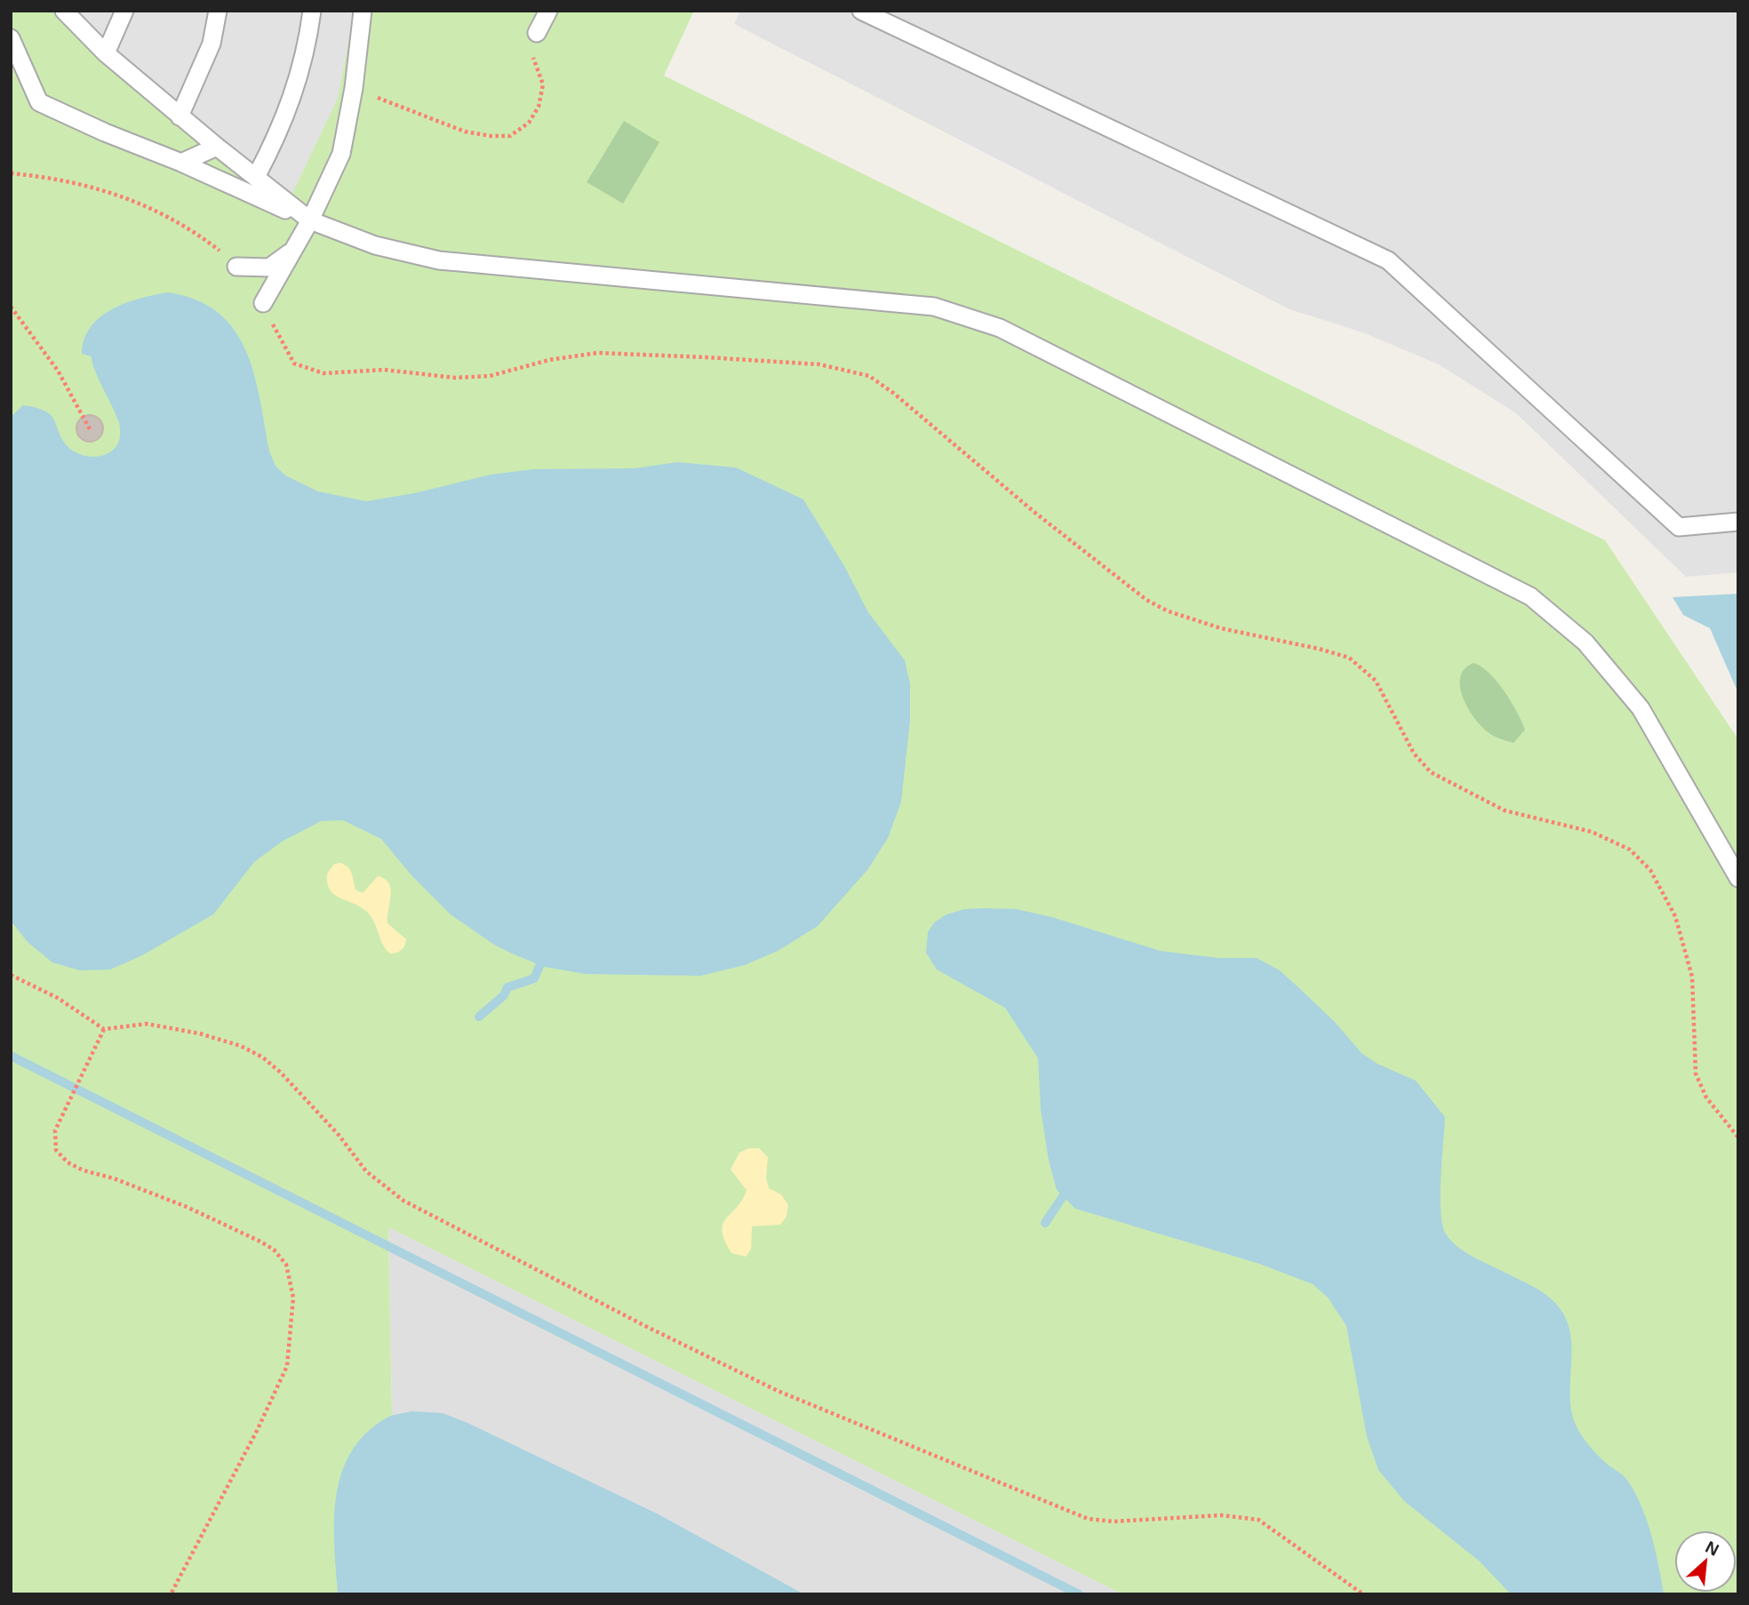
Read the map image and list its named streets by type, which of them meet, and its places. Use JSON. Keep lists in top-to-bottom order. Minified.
{"north":"top right"}
